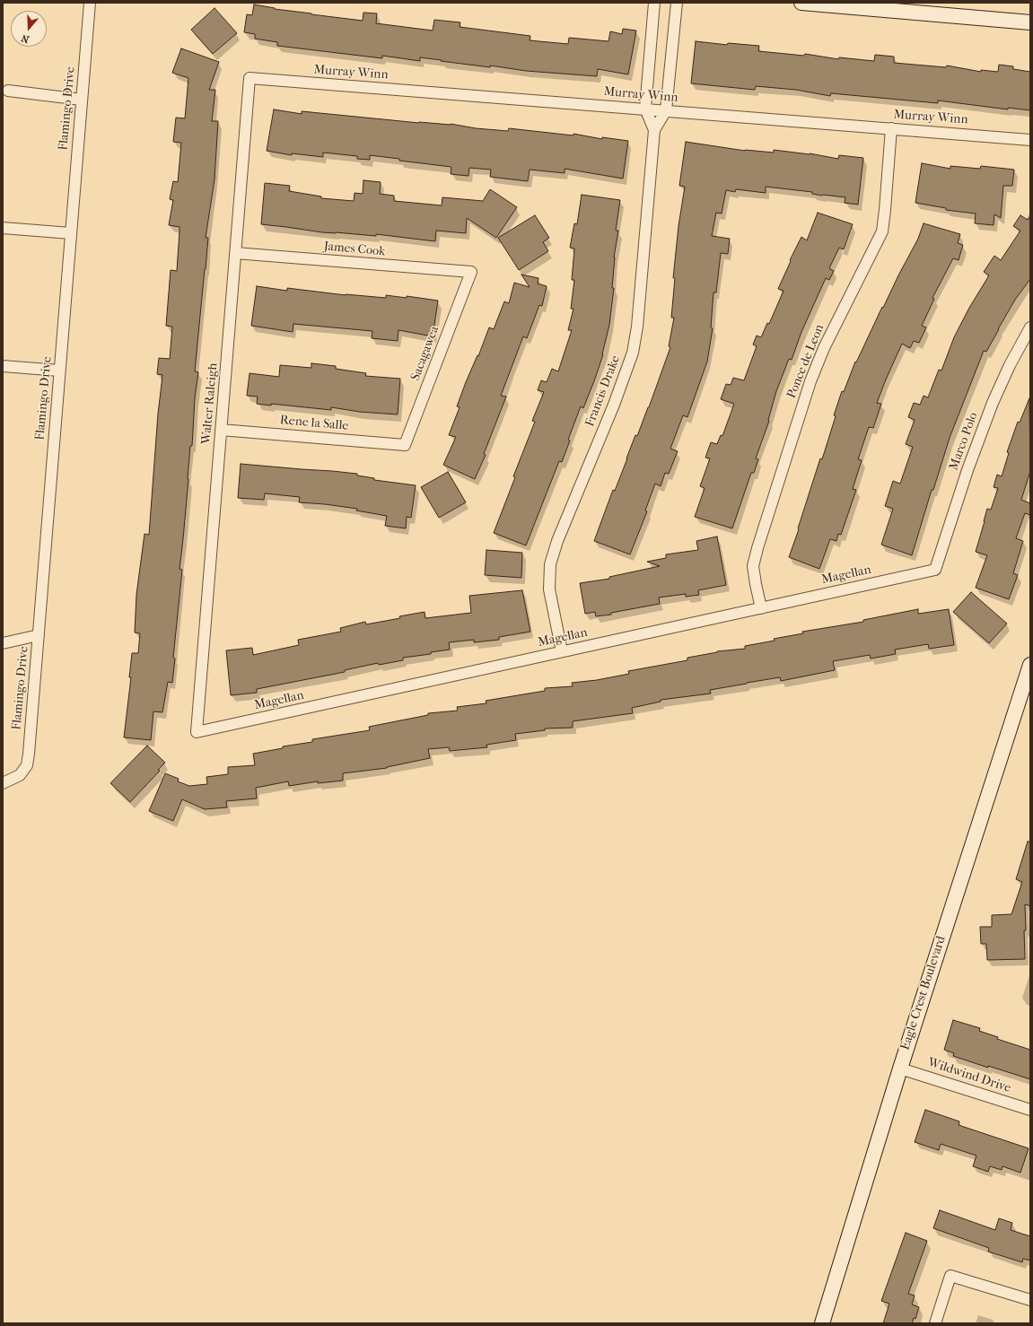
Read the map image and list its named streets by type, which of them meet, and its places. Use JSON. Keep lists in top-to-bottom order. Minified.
{"streets":{"main road":["Eagle Crest Boulevard"],"street":["Murray Winn","Flamingo Drive","James Cook","Sacagawea","Ponce de Leon","Francis Drake","Walter Raleigh","Rene la Salle","Marco Polo","Magellan","Wildwind Drive"]},"crossings":[["Murray Winn","Ponce de Leon"],["Murray Winn","Francis Drake"],["Murray Winn","Walter Raleigh"],["James Cook","Sacagawea"],["James Cook","Walter Raleigh"],["Sacagawea","Rene la Salle"],["Ponce de Leon","Magellan"],["Francis Drake","Magellan"],["Walter Raleigh","Rene la Salle"],["Walter Raleigh","Magellan"],["Marco Polo","Magellan"],["Eagle Crest Boulevard","Wildwind Drive"]],"north":"bottom"}
